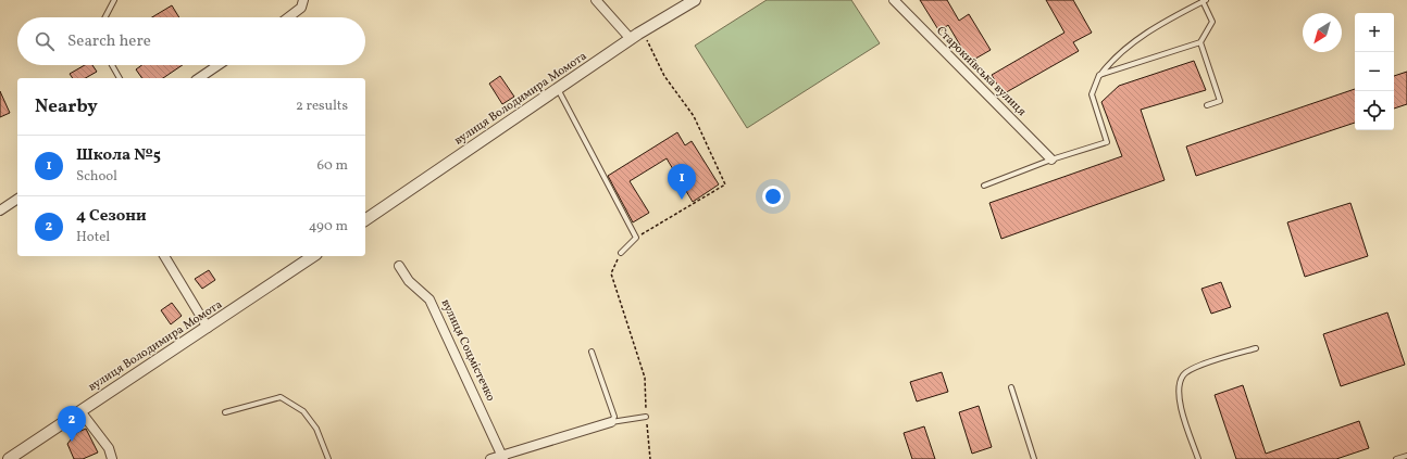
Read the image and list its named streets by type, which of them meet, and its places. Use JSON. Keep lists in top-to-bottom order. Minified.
{"streets":{"street":["Старокиївська вулиця","вулиця Володимира Момота","вулиця Соцмістечко"]},"north":"bottom left","page":{"map_buttons":["+","−"],"search":"Search here","heading":["Nearby","2 results"],"list":[{"mark":"1","name":"Школа №5","note":"School","value":"60 m"},{"mark":"2","name":"4 Сезони","note":"Hotel","value":"490 m"}],"pins":["1","2"]}}
